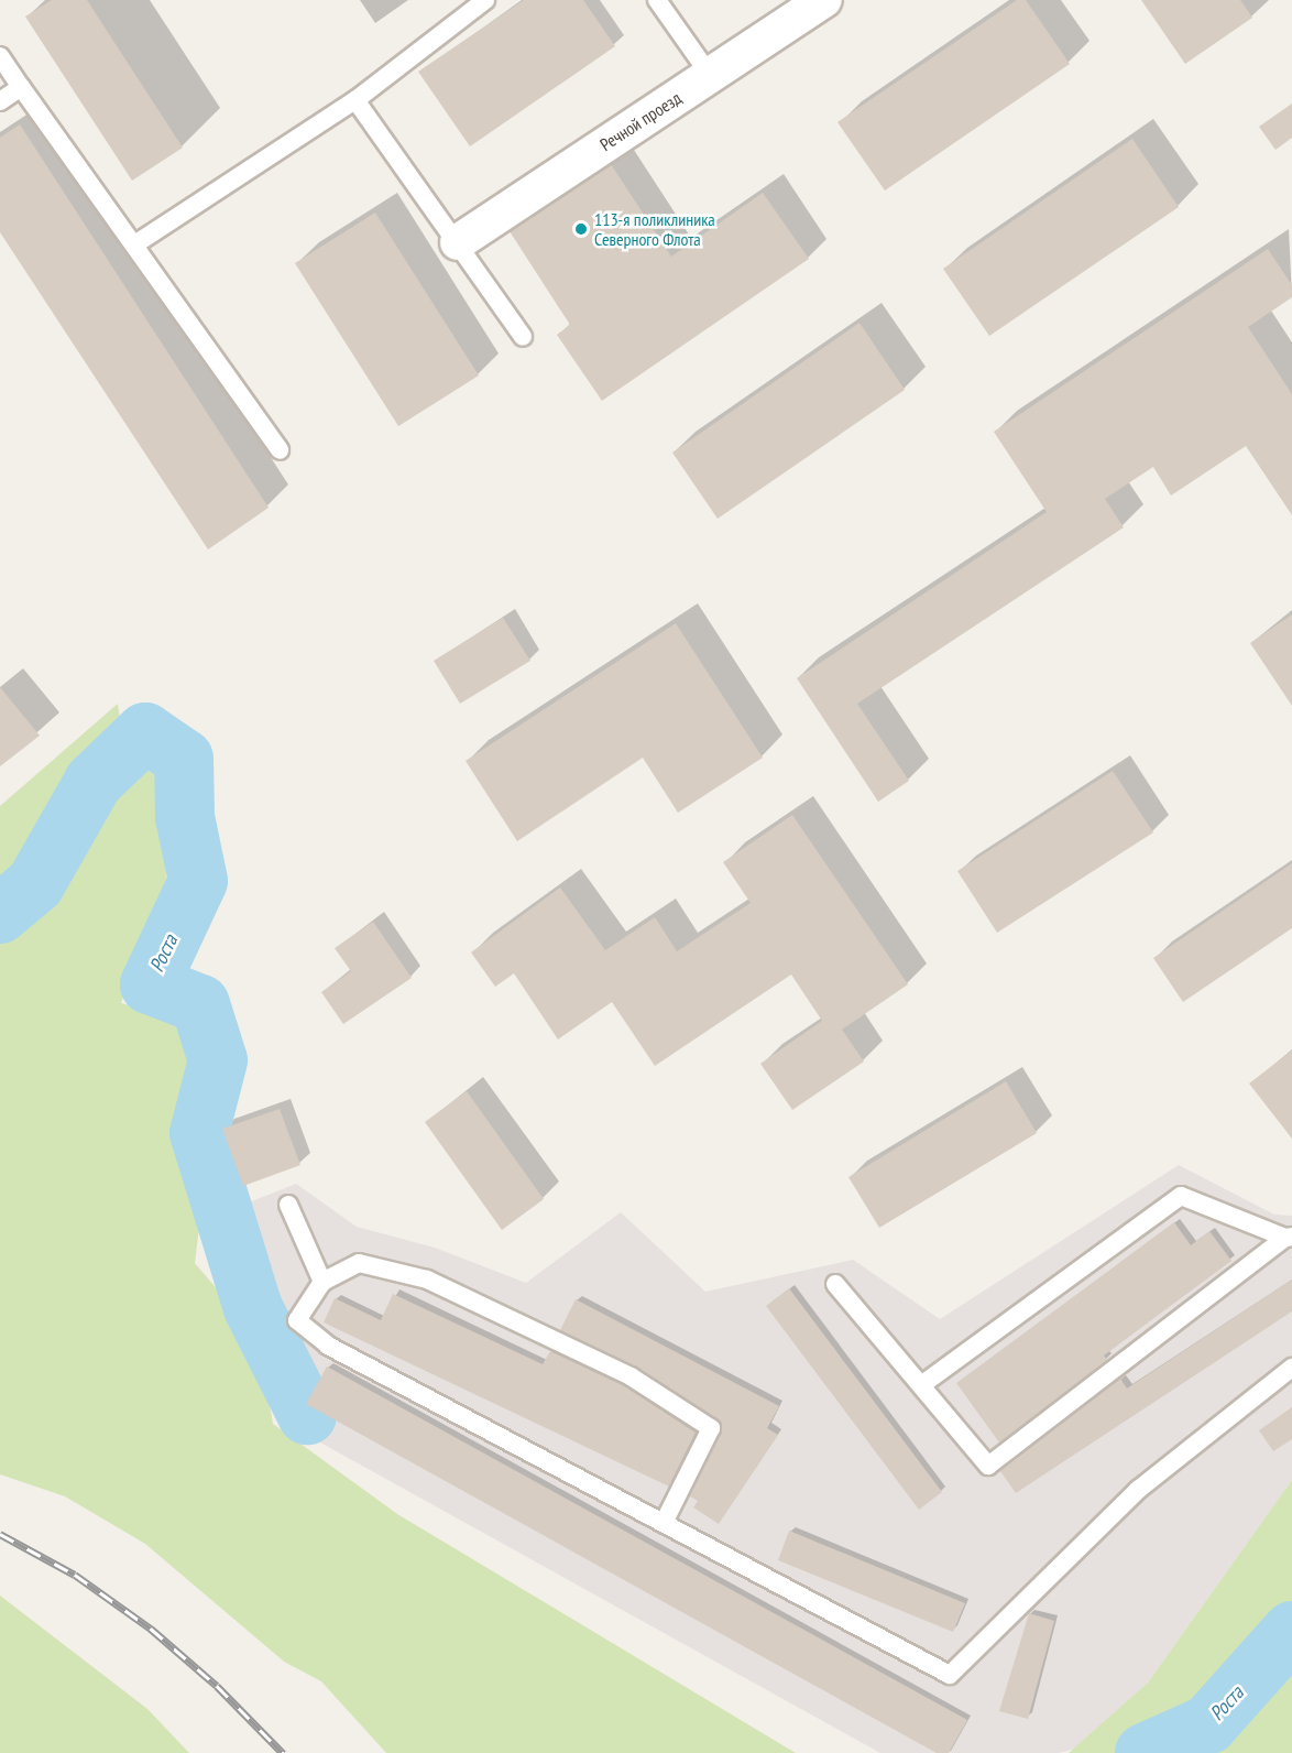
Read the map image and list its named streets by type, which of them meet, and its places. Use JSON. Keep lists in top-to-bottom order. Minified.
{"streets":{"street":["Речной проезд"]},"water":["Роста"],"places":["113-я поликлиника Северного Флота"]}
